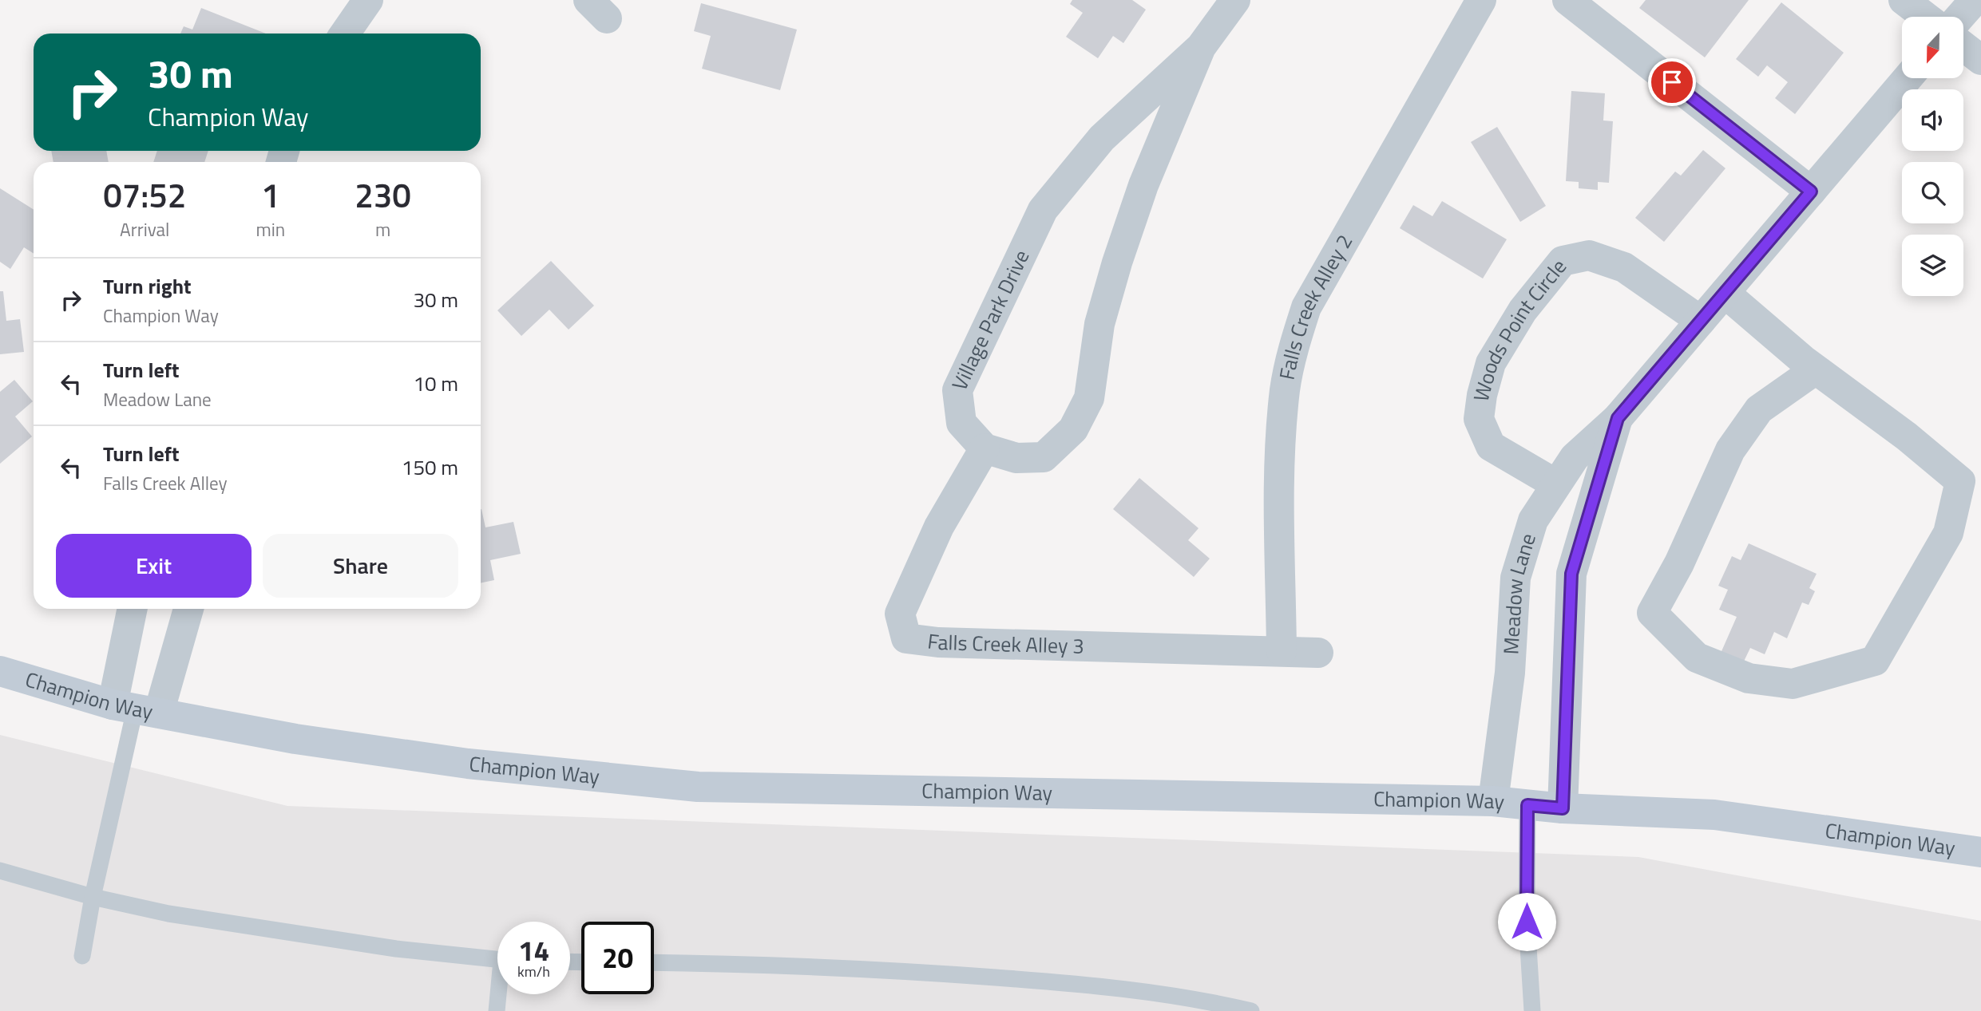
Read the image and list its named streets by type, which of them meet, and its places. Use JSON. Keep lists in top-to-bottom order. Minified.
{"streets":{"main road":["Champion Way"],"street":["Falls Creek Alley 2","Village Park Drive","Woods Point Circle","Meadow Lane","Falls Creek Alley 3"]},"crossings":[["Falls Creek Alley 2","Falls Creek Alley 3"],["Village Park Drive","Falls Creek Alley 3"],["Woods Point Circle","Meadow Lane"],["Meadow Lane","Champion Way"]],"north":"bottom","page":{"turn":["30 m","Champion Way"],"eta":["07:52","Arrival","1","min","230","m"],"list":[{"name":"Turn right","note":"Champion Way","value":"30 m"},{"name":"Turn left","note":"Meadow Lane","value":"10 m"},{"name":"Turn left","note":"Falls Creek Alley","value":"150 m"}],"buttons":["Exit","Share"],"speed":"14 km/h","limit":"20"}}
